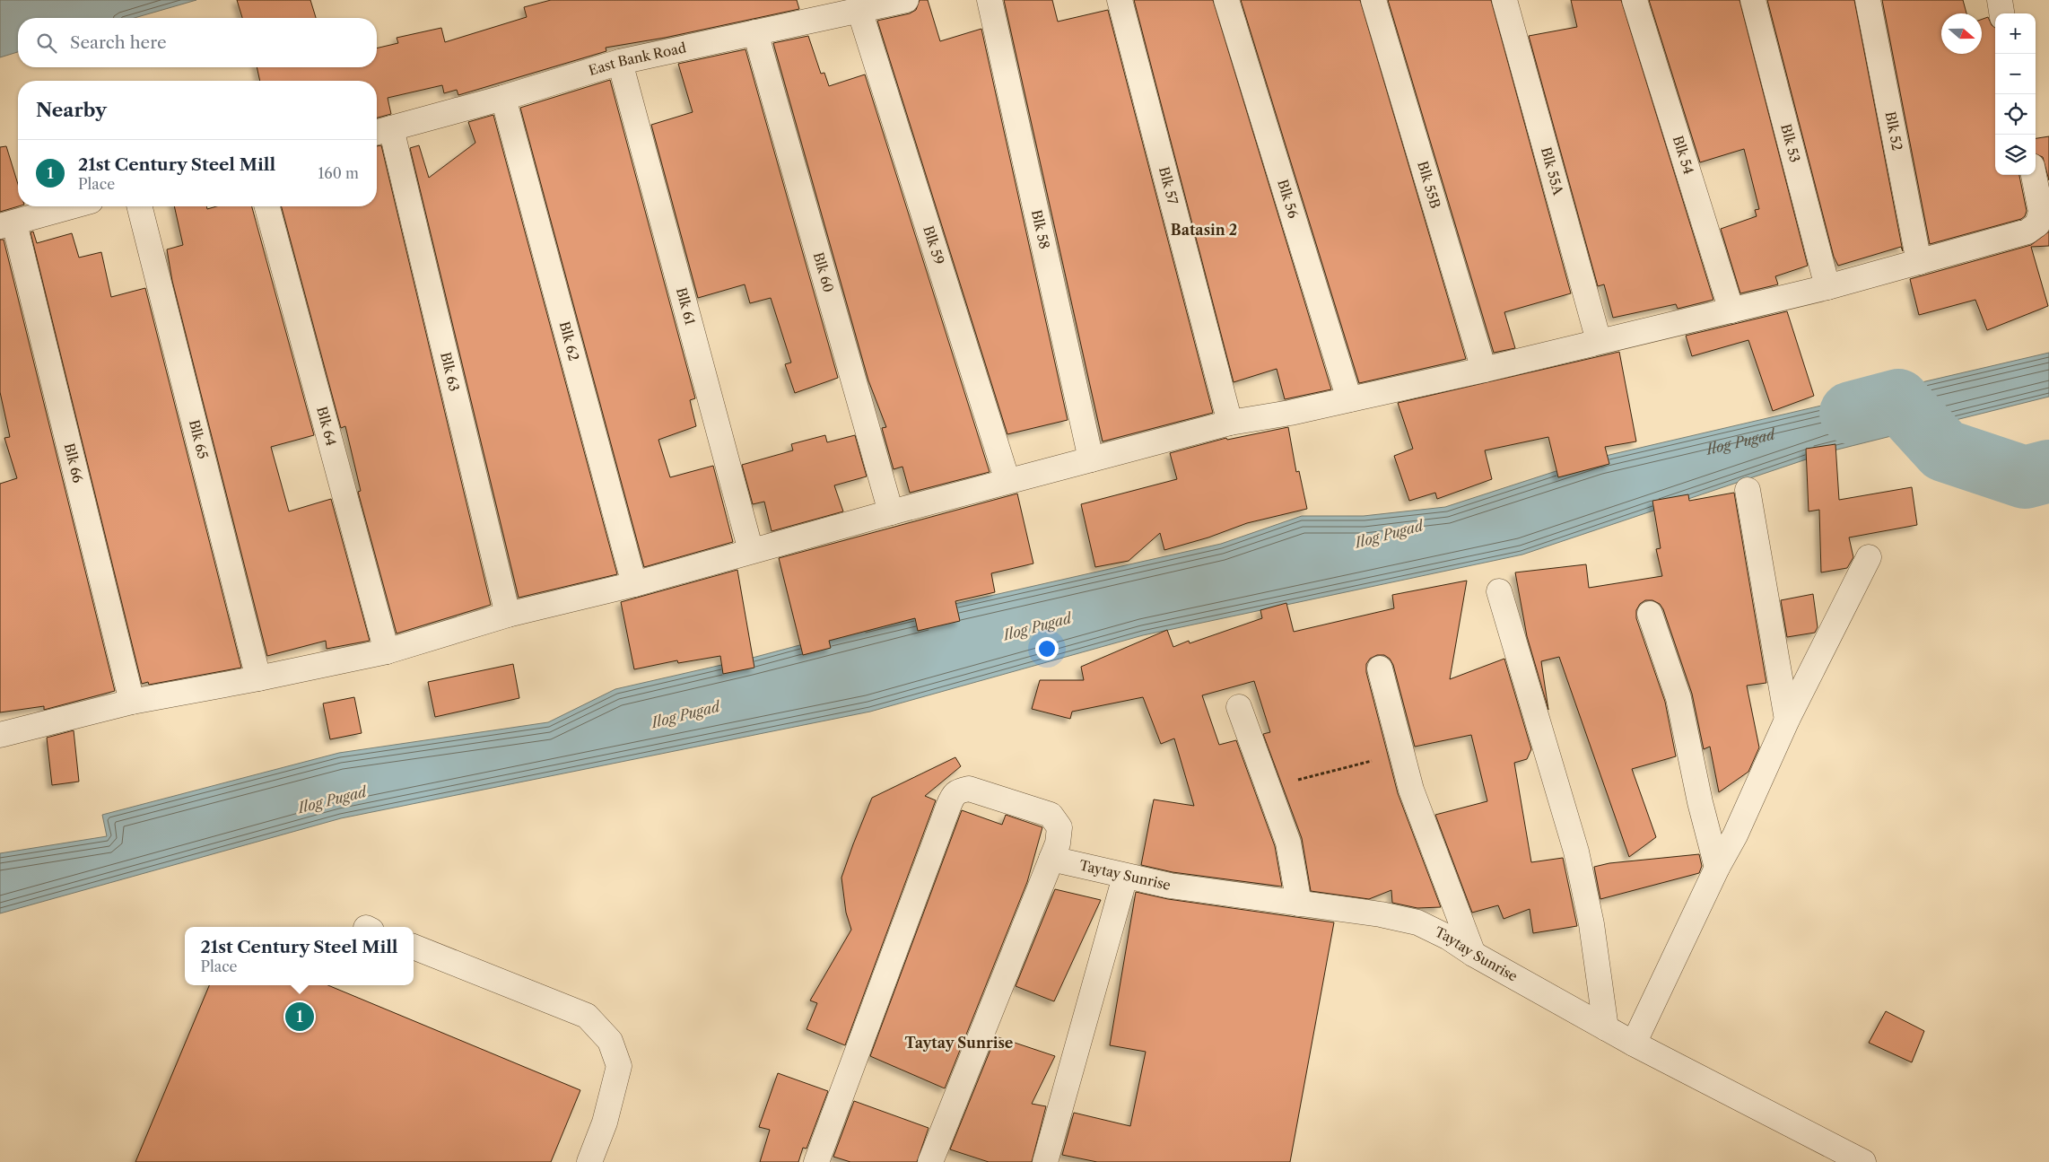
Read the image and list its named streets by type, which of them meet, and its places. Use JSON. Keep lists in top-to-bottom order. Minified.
{"streets":{"street":["East Bank Road","Blk 52","Blk 53","Blk 54","Blk 55A","Blk 57","Blk 55B","Blk 56","Blk 58","Blk 59","Blk 60","Blk 61","Blk 62","Blk 63","Blk 64","Blk 65","Blk 66","Taytay Sunrise"]},"crossings":[["East Bank Road","Blk 59"],["East Bank Road","Blk 60"],["East Bank Road","Blk 61"],["East Bank Road","Blk 62"],["East Bank Road","Blk 63"]],"districts":["Batasin 2","Taytay Sunrise"],"water":["Ilog Pugad"],"north":"right","page":{"map_buttons":["+","−"],"search":"Search here","heading":"Nearby","list":[{"mark":"1","name":"21st Century Steel Mill","note":"Place","value":"160 m"}],"popup":["21st Century Steel Mill","Place"],"pins":"1"}}
